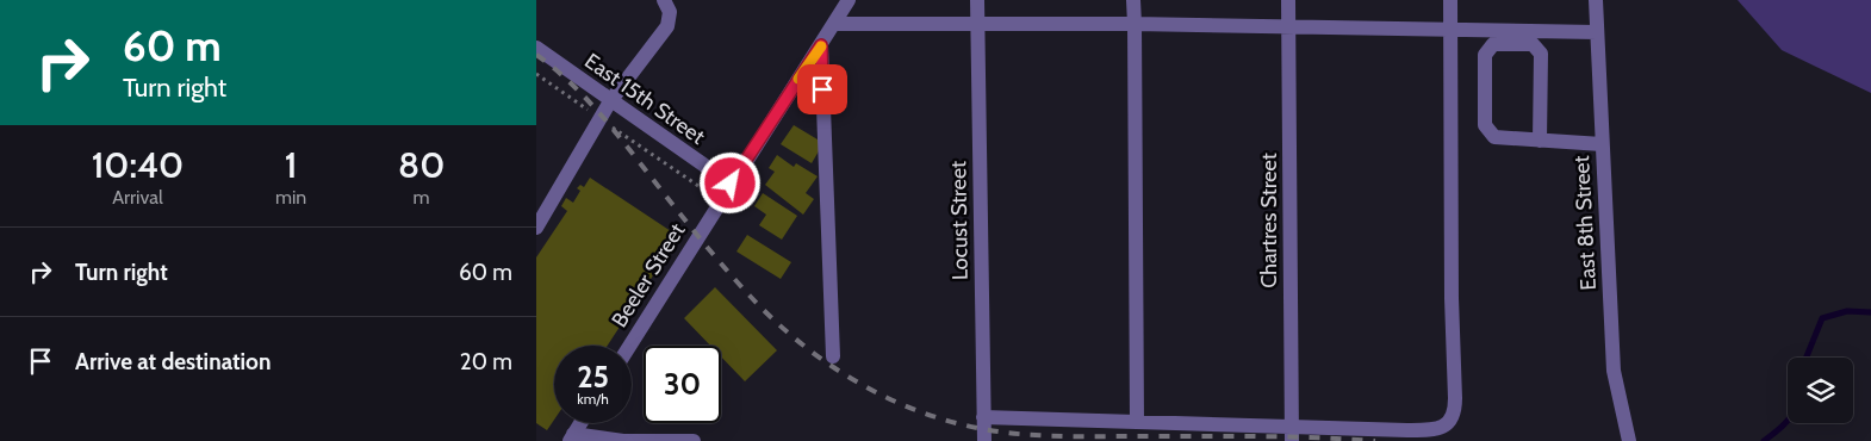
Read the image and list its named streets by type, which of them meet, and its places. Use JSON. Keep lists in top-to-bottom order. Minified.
{"streets":{"street":["East 15th Street","Locust Street","Chartres Street","East 8th Street","Beeler Street"]},"crossings":[["East 15th Street","Beeler Street"]],"page":{"turn":["60 m","Turn right"],"eta":["10:40","Arrival","1","min","80","m"],"list":[{"name":"Turn right","value":"60 m"},{"name":"Arrive at destination","value":"20 m"}],"speed":"25 km/h","limit":"30"}}
